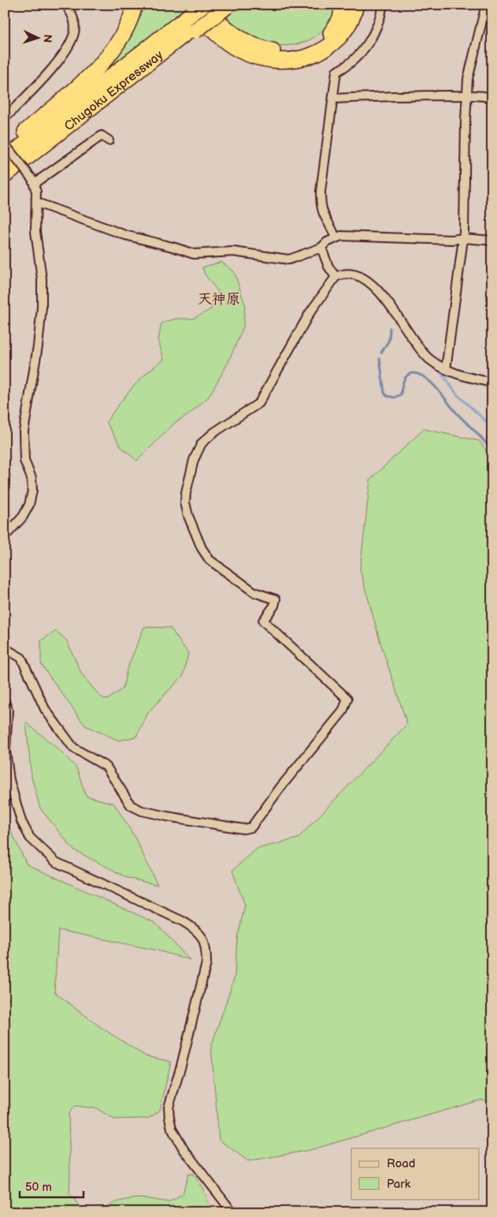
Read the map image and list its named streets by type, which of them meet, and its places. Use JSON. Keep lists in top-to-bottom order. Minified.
{"streets":{"highway":["Chugoku Expressway"]},"districts":["天神原"],"legend":["Road","Park"],"scale_bar":"50 m","north":"right"}
